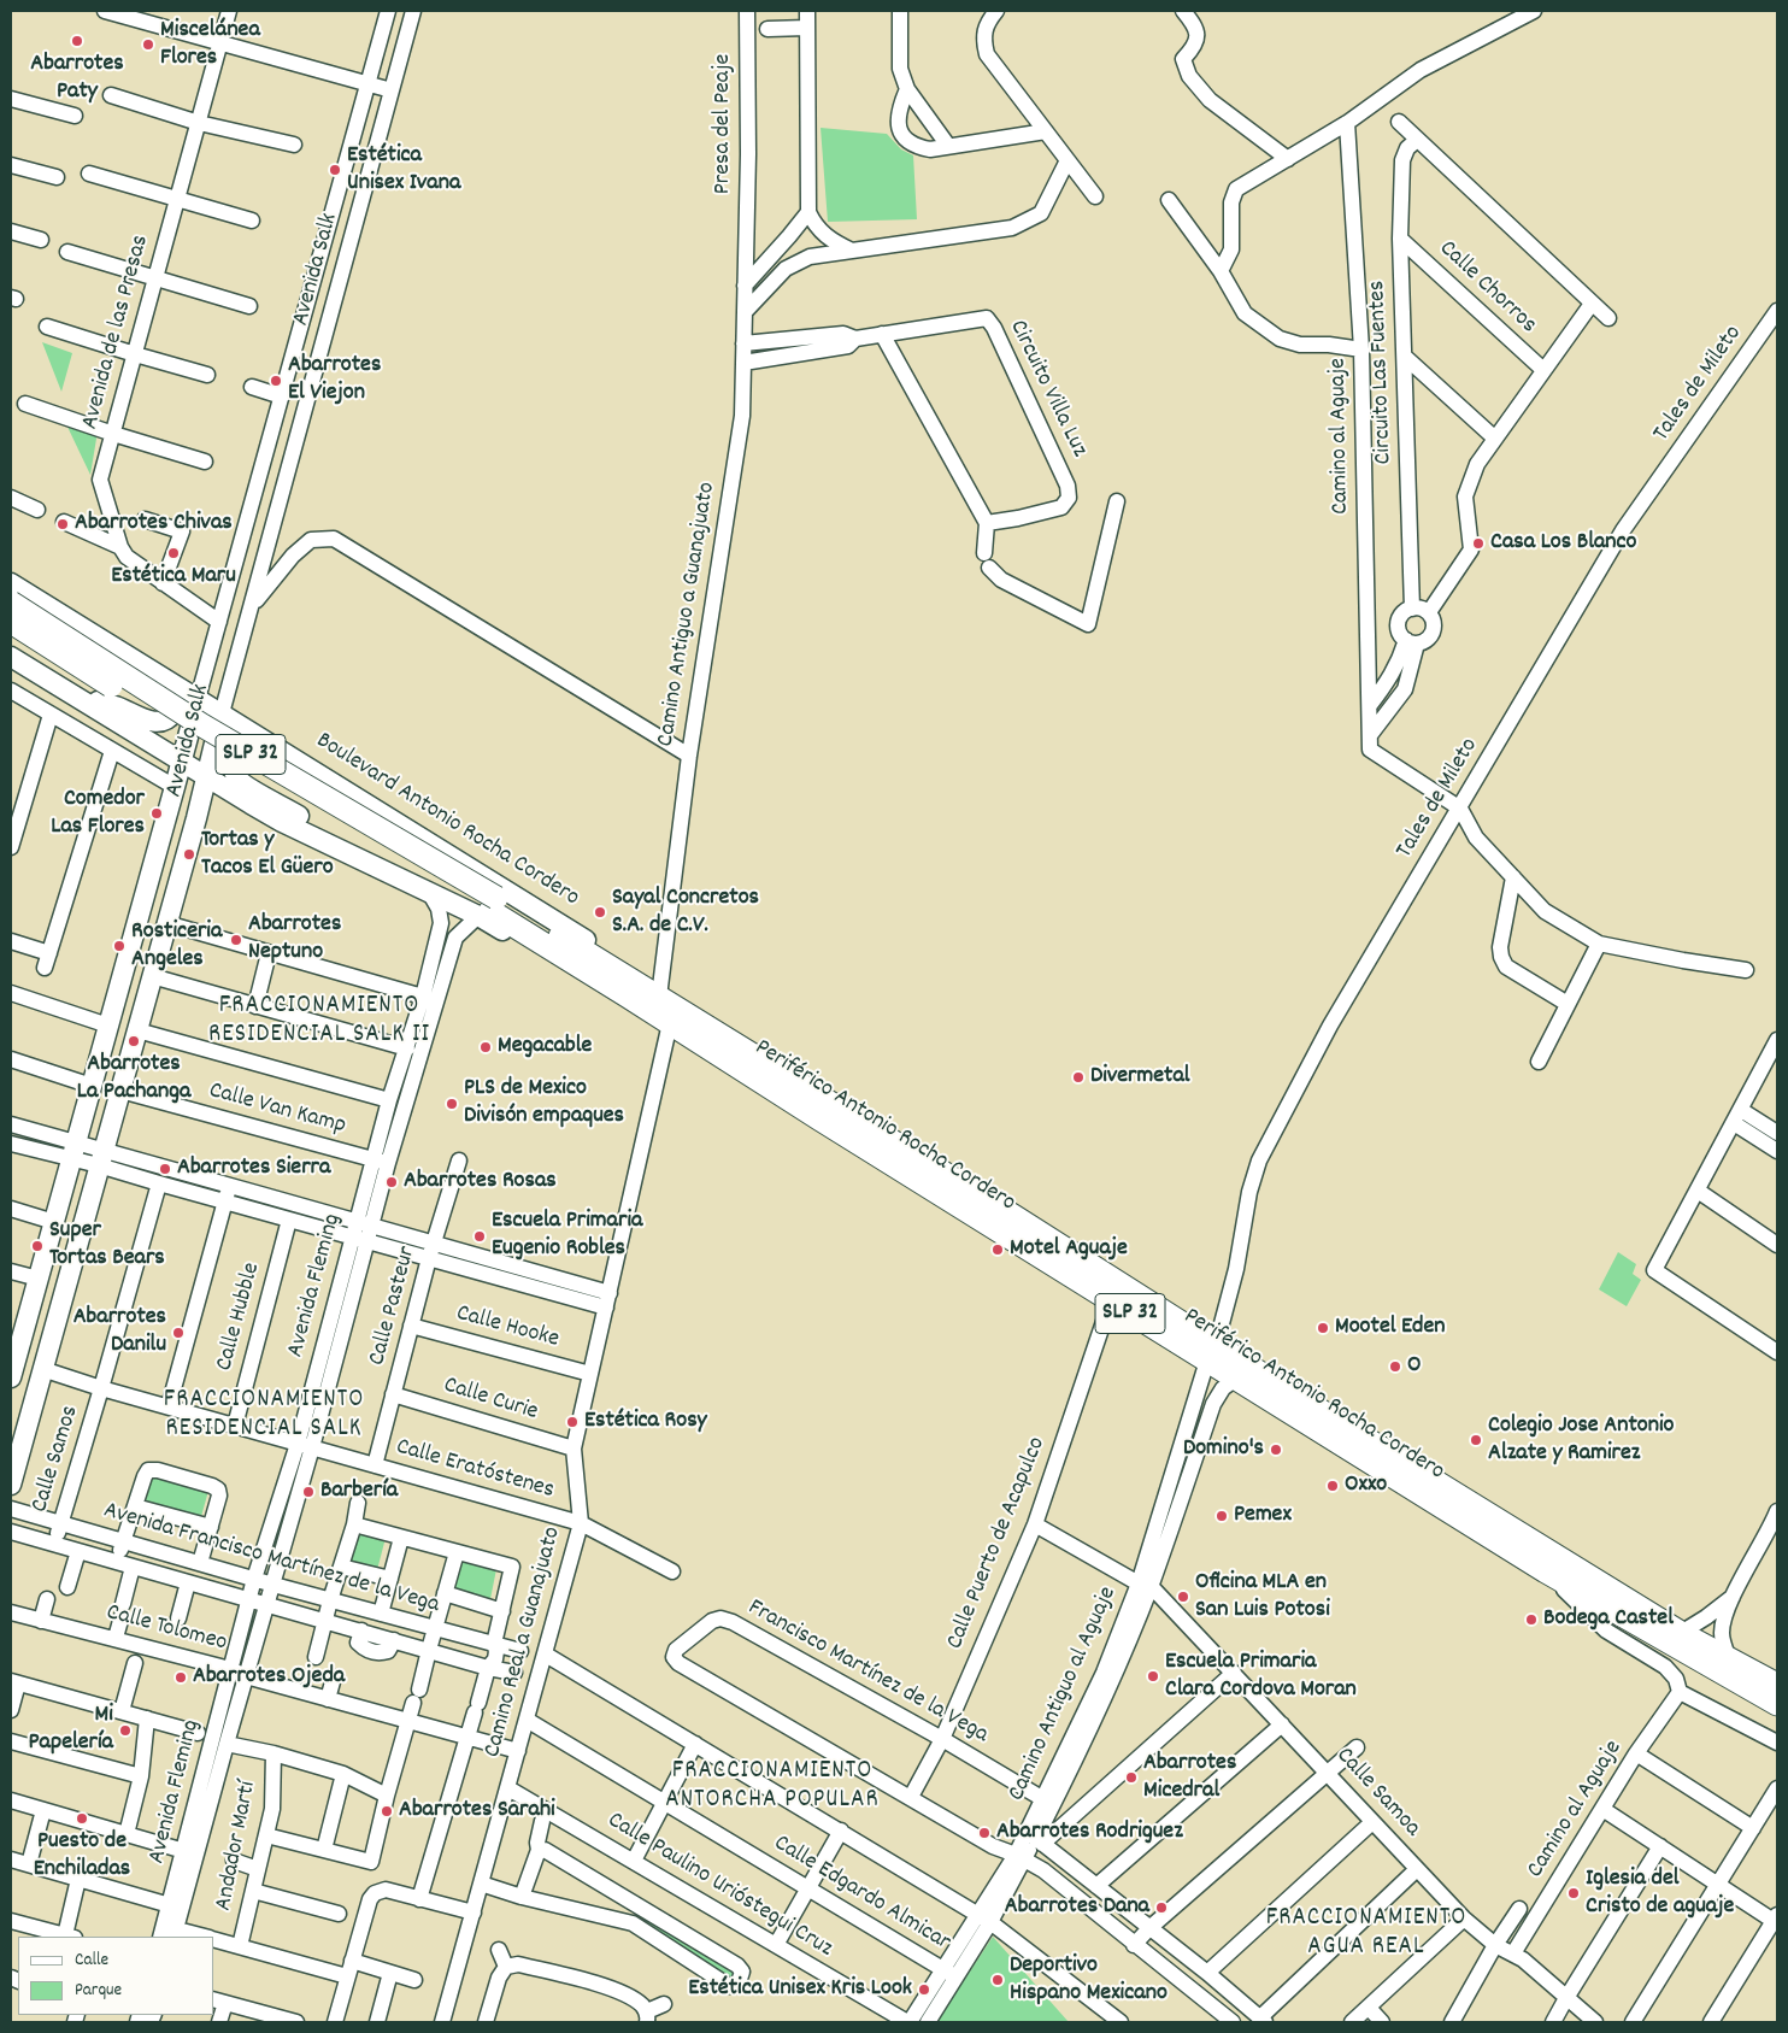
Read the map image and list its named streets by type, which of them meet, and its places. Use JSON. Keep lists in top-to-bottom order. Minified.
{"streets":{"highway":["SLP 32","Boulevard Antonio Rocha Cordero","Periférico Antonio Rocha Cordero"],"main road":["Avenida Salk"],"street":["Presa del Peaje","Calle Chorros","Avenida de las Presas","Circuito Las Fuentes","Tales de Mileto","Circuito Villa Luz","Camino al Aguaje","Camino Antiguo a Guanajuato","Calle Van Kamp","Avenida Fleming","Calle Pasteur","Calle Hubble","Calle Hooke","Calle Curie","Calle Samos","Calle Eratóstenes","Calle Puerto de Acapulco","Avenida Francisco Martínez de la Vega","Calle Tolomeo","Camino Real a Guanajuato","Francisco Martínez de la Vega","Camino Antiguo al Aguaje","Calle Samoa","Andador Martí","Calle Paulino Urióstegui Cruz","Calle Edgardo Almicar"]},"crossings":[["Presa del Peaje","Camino Antiguo a Guanajuato"],["Avenida Salk","Avenida de las Presas"],["Avenida Salk","Boulevard Antonio Rocha Cordero"],["Avenida Salk","Calle Van Kamp"],["Avenida Salk","Calle Eratóstenes"],["Calle Chorros","Circuito Las Fuentes"],["Tales de Mileto","Periférico Antonio Rocha Cordero"],["Tales de Mileto","Camino Antiguo al Aguaje"],["Circuito Villa Luz","Camino Antiguo a Guanajuato"],["Camino al Aguaje","Calle Samoa"],["Camino Antiguo a Guanajuato","Periférico Antonio Rocha Cordero"],["SLP 32","Boulevard Antonio Rocha Cordero"],["SLP 32","Periférico Antonio Rocha Cordero"],["SLP 32","Avenida Fleming"],["Boulevard Antonio Rocha Cordero","Periférico Antonio Rocha Cordero"],["Boulevard Antonio Rocha Cordero","Avenida Fleming"],["Calle Van Kamp","Avenida Fleming"],["Periférico Antonio Rocha Cordero","Avenida Fleming"],["Periférico Antonio Rocha Cordero","Calle Puerto de Acapulco"],["Periférico Antonio Rocha Cordero","Camino Real a Guanajuato"],["Periférico Antonio Rocha Cordero","Camino Antiguo al Aguaje"],["Avenida Fleming","Calle Eratóstenes"],["Avenida Fleming","Avenida Francisco Martínez de la Vega"],["Avenida Fleming","Calle Tolomeo"],["Calle Pasteur","Calle Hooke"],["Calle Pasteur","Calle Curie"],["Calle Pasteur","Calle Eratóstenes"],["Calle Hubble","Calle Eratóstenes"],["Calle Hooke","Camino Real a Guanajuato"],["Calle Curie","Camino Real a Guanajuato"],["Calle Samos","Calle Eratóstenes"],["Calle Samos","Avenida Francisco Martínez de la Vega"],["Calle Eratóstenes","Camino Real a Guanajuato"],["Calle Puerto de Acapulco","Francisco Martínez de la Vega"],["Calle Puerto de Acapulco","Calle Samoa"],["Calle Tolomeo","Camino Real a Guanajuato"],["Camino Real a Guanajuato","Calle Paulino Urióstegui Cruz"],["Camino Real a Guanajuato","Calle Edgardo Almicar"],["Francisco Martínez de la Vega","Camino Antiguo al Aguaje"],["Camino Antiguo al Aguaje","Calle Samoa"],["Camino Antiguo al Aguaje","Calle Paulino Urióstegui Cruz"],["Camino Antiguo al Aguaje","Calle Edgardo Almicar"]],"districts":["FRACCIONAMIENTO RESIDENCIAL SALK II","FRACCIONAMIENTO RESIDENCIAL SALK","FRACCIONAMIENTO ANTORCHA POPULAR","FRACCIONAMIENTO AGUA REAL"],"places":["Abarrotes Paty","Miscelánea Flores","Estética Unisex Ivana","Abarrotes El Viejon","Abarrotes Chivas","Casa Los Blanco","Estética Maru","Comedor Las Flores","Tortas y Tacos El Güero","Sayal Concretos S.A. de C.V.","Abarrotes Neptuno","Rosticeria Angeles","Abarrotes La Pachanga","Megacable","Divermetal","PLS de Mexico Divisón empaques","Abarrotes Sierra","Abarrotes Rosas","Escuela Primaria Eugenio Robles","Super Tortas Bears","Motel Aguaje","Mootel Eden","Abarrotes Danilu","O","Estética Rosy","Colegio Jose Antonio Alzate y Ramirez","Domino's","Oxxo","Barbería","Pemex","Oficina MLA en San Luis Potosi","Bodega Castel","Escuela Primaria Clara Cordova Moran","Abarrotes Ojeda","Mi Papelería","Abarrotes Micedral","Abarrotes Sarahi","Puesto de Enchiladas","Abarrotes Rodriguez","Iglesia del Cristo de aguaje","Abarrotes Dana","Deportivo Hispano Mexicano","Estética Unisex Kris Look"],"legend":["Calle","Parque"]}
